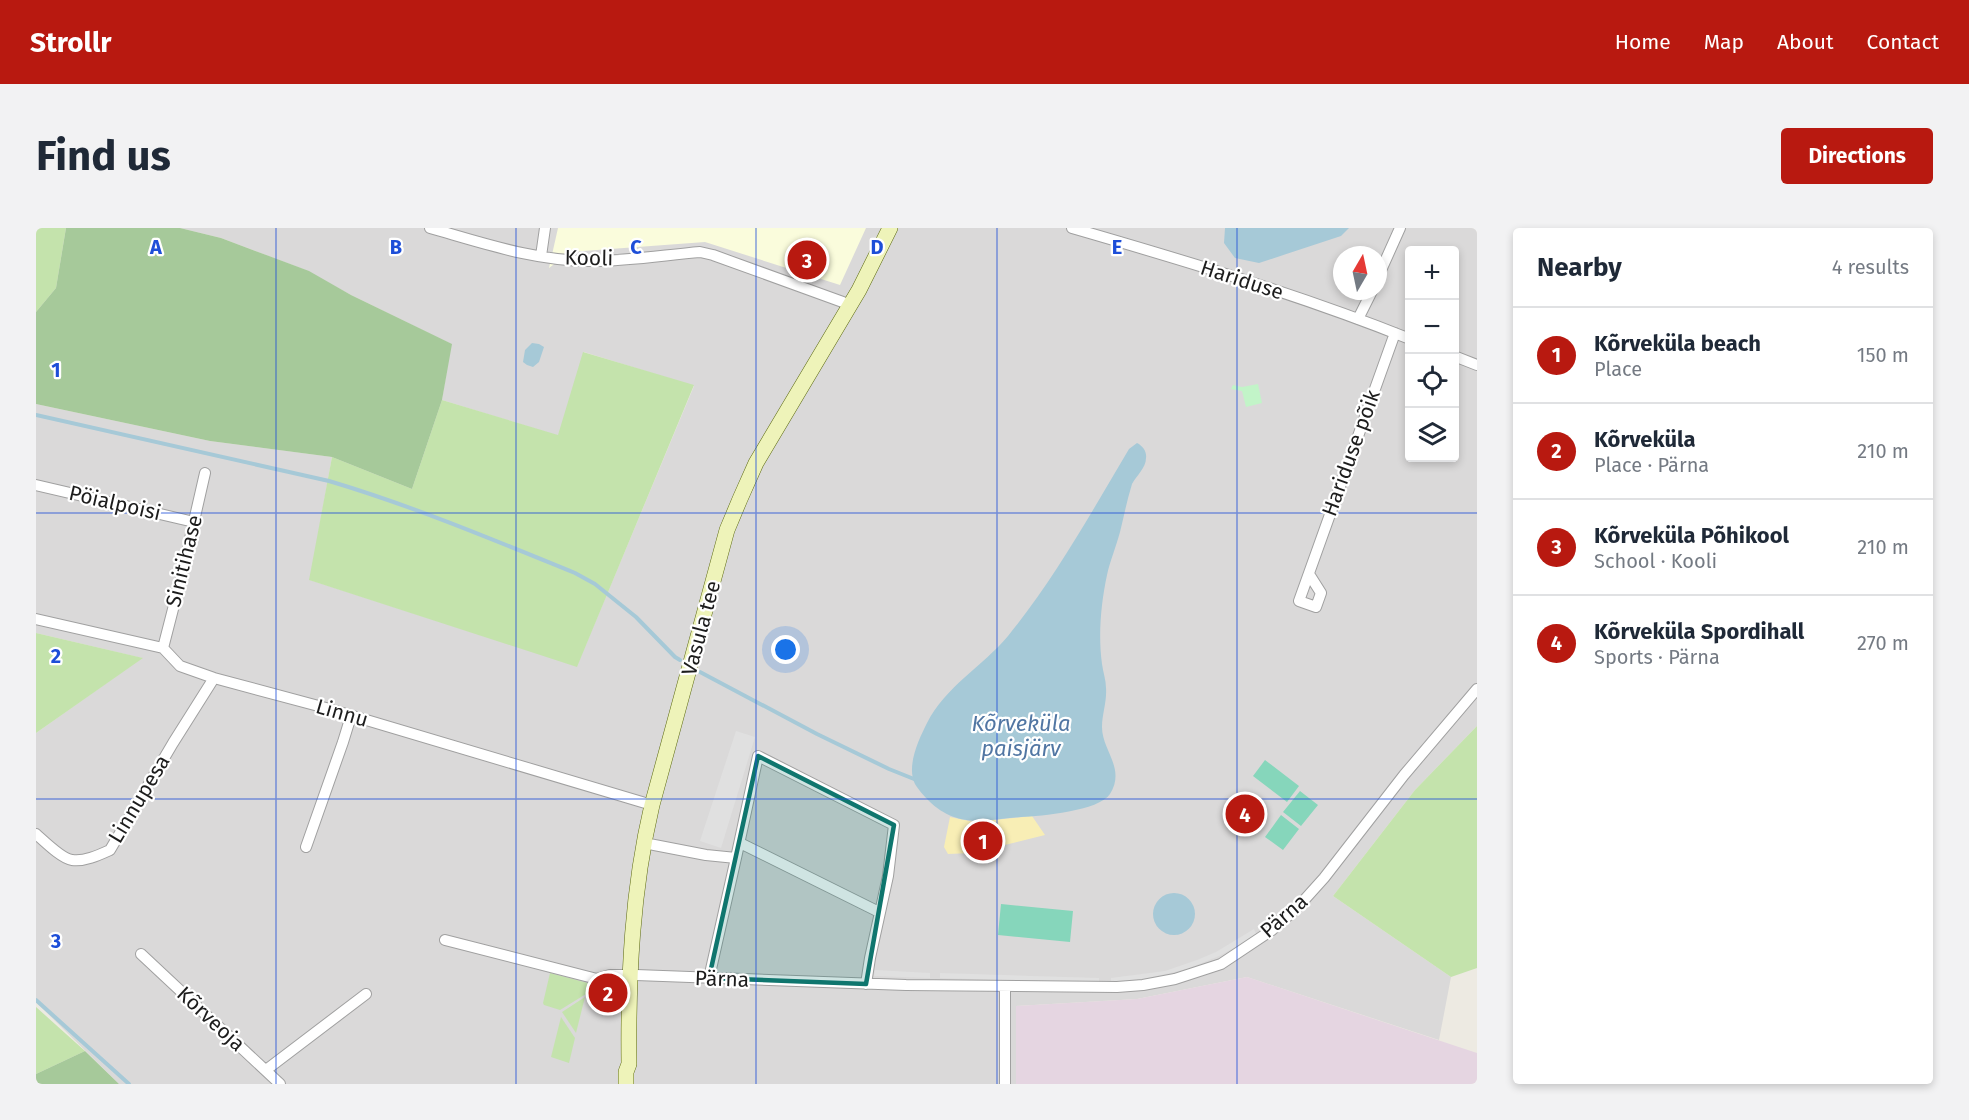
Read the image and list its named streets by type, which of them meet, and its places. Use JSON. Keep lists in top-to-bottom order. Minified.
{"streets":{"street":["Kooli","Hariduse","Hariduse põik","Pöialpoisi","Sinitihase","Vasula tee","Linnu","Linnupesa","Pärna","Kõrveoja"]},"crossings":[["Kooli","Vasula tee"],["Hariduse","Hariduse põik"],["Pöialpoisi","Sinitihase"],["Sinitihase","Linnu"],["Vasula tee","Linnu"],["Vasula tee","Pärna"],["Linnu","Linnupesa"]],"water":["Kõrveküla paisjärv"],"north":"top","page":{"header":"Strollr","nav":["Home","Map","About","Contact"],"buttons":"Directions","title":"Find us","heading":["Nearby","4 results"],"pins":["3","4","1","2"],"map_buttons":["+","−"],"list":[{"mark":"1","name":"Kõrveküla beach","note":"Place","value":"150 m"},{"mark":"2","name":"Kõrveküla","note":"Place · Pärna","value":"210 m"},{"mark":"3","name":"Kõrveküla Põhikool","note":"School · Kooli","value":"210 m"},{"mark":"4","name":"Kõrveküla Spordihall","note":"Sports · Pärna","value":"270 m"}]},"grid":{"columns":["A","B","C","D","E"],"rows":["1","2","3"]}}
